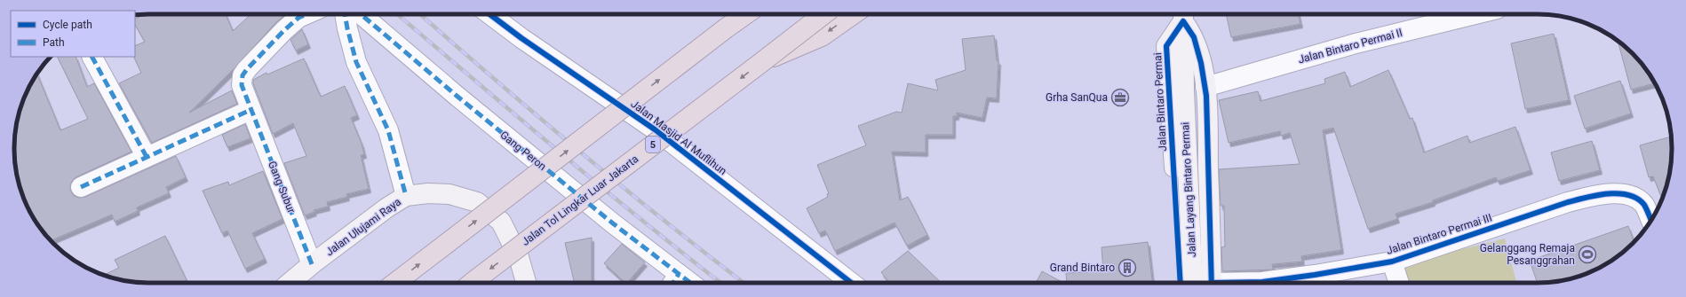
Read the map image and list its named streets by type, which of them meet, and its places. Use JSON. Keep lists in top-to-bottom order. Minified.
{"streets":{"highway":["5","Jalan Tol Lingkar Luar Jakarta"],"street":["Jalan Bintaro Permai II","Jalan Bintaro Permai","Jalan Masjid Al Muflihun","Gang Peron","Gang Subur","Jalan Layang Bintaro Permai","Jalan Ulujami Raya","Jalan Bintaro Permai III"]},"crossings":[["Jalan Bintaro Permai","Jalan Layang Bintaro Permai"],["Gang Subur","Jalan Ulujami Raya"]],"places":{"office":["Grha SanQua"],"sports":["Gelanggang Remaja Pesanggrahan"],"building":["Grand Bintaro"]},"legend":["Cycle path","Path"]}
